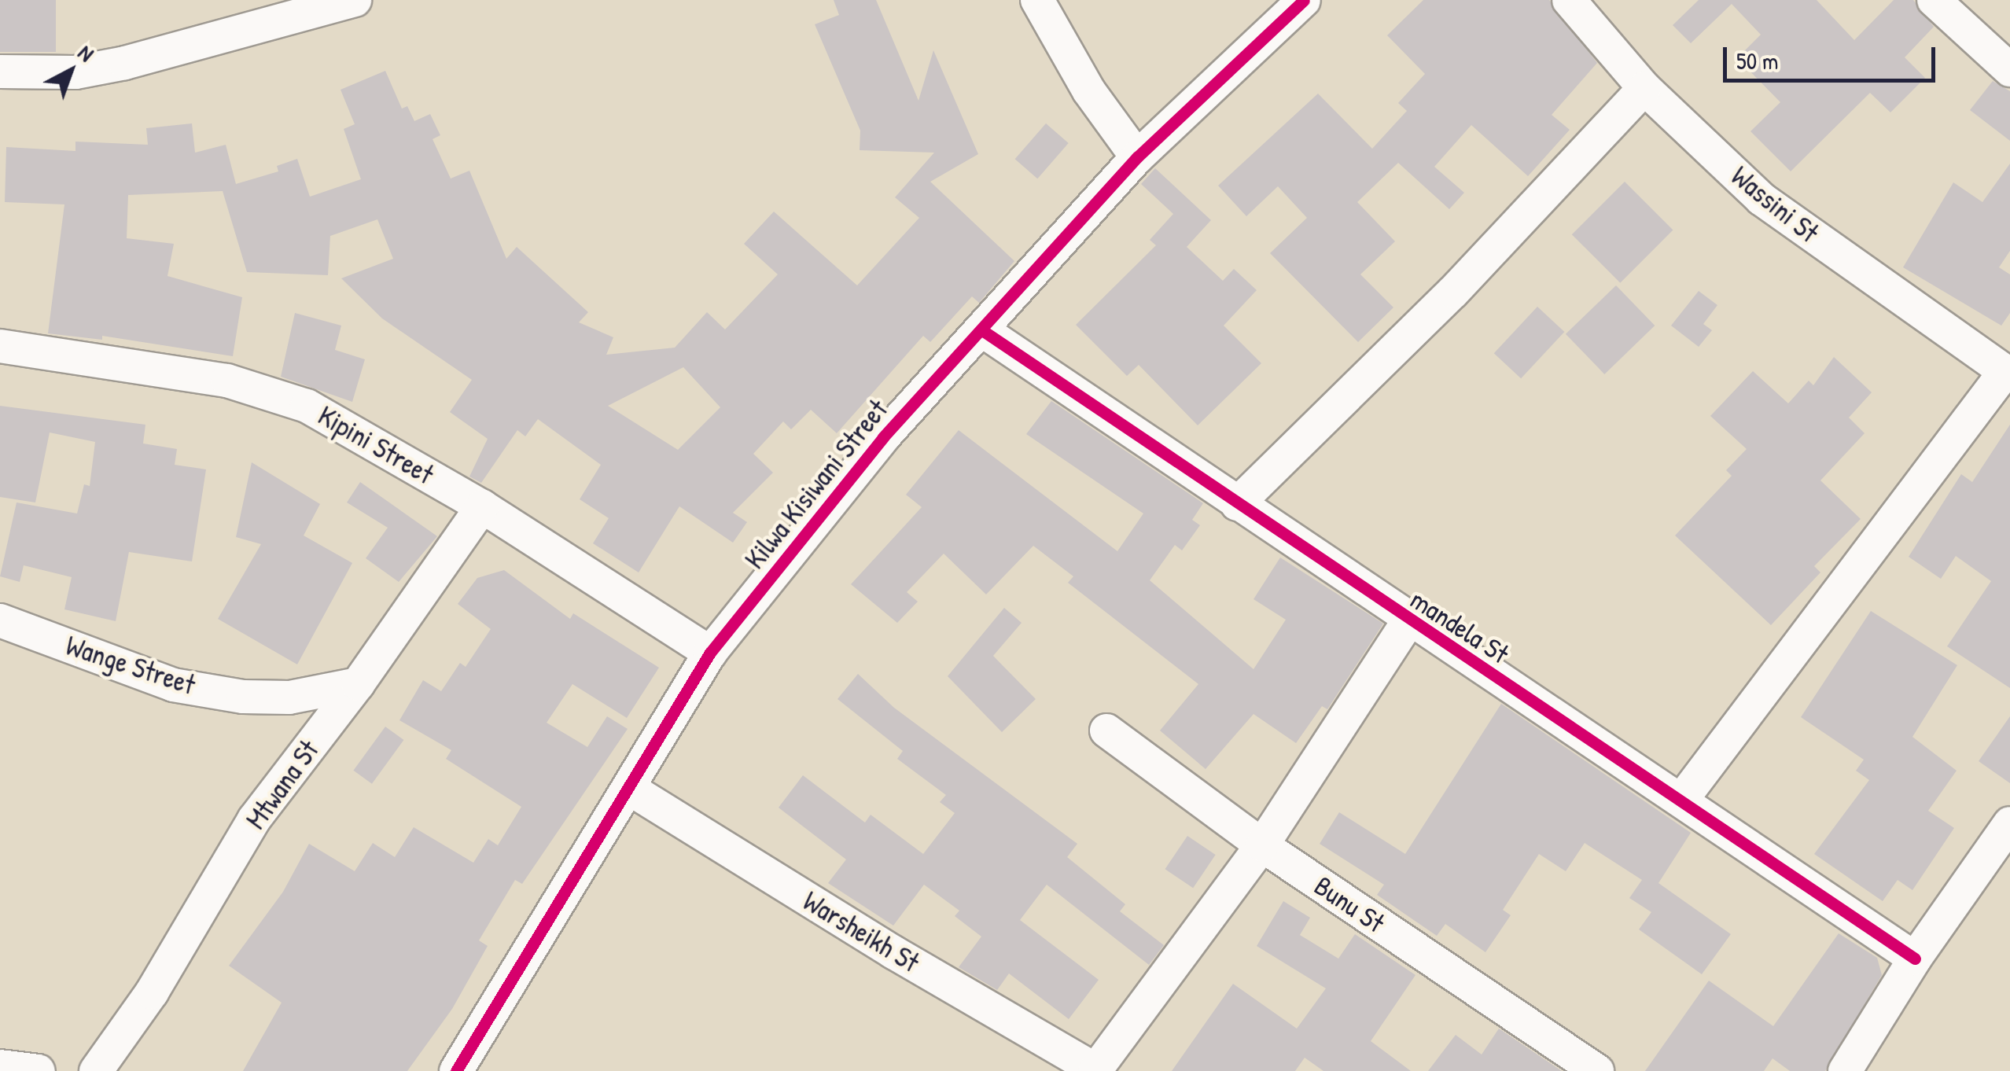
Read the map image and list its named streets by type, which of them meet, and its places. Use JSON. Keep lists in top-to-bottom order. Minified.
{"streets":{"street":["Wassini St","Kipini Street","Kilwa Kisiwani Street","mandela St","Wange Street","Mtwana St","Bunu St","Warsheikh St"]},"crossings":[["Kipini Street","Kilwa Kisiwani Street"],["Kipini Street","Mtwana St"],["Kilwa Kisiwani Street","mandela St"],["Kilwa Kisiwani Street","Warsheikh St"],["Wange Street","Mtwana St"]],"scale_bar":"50 m","north":"top right"}
